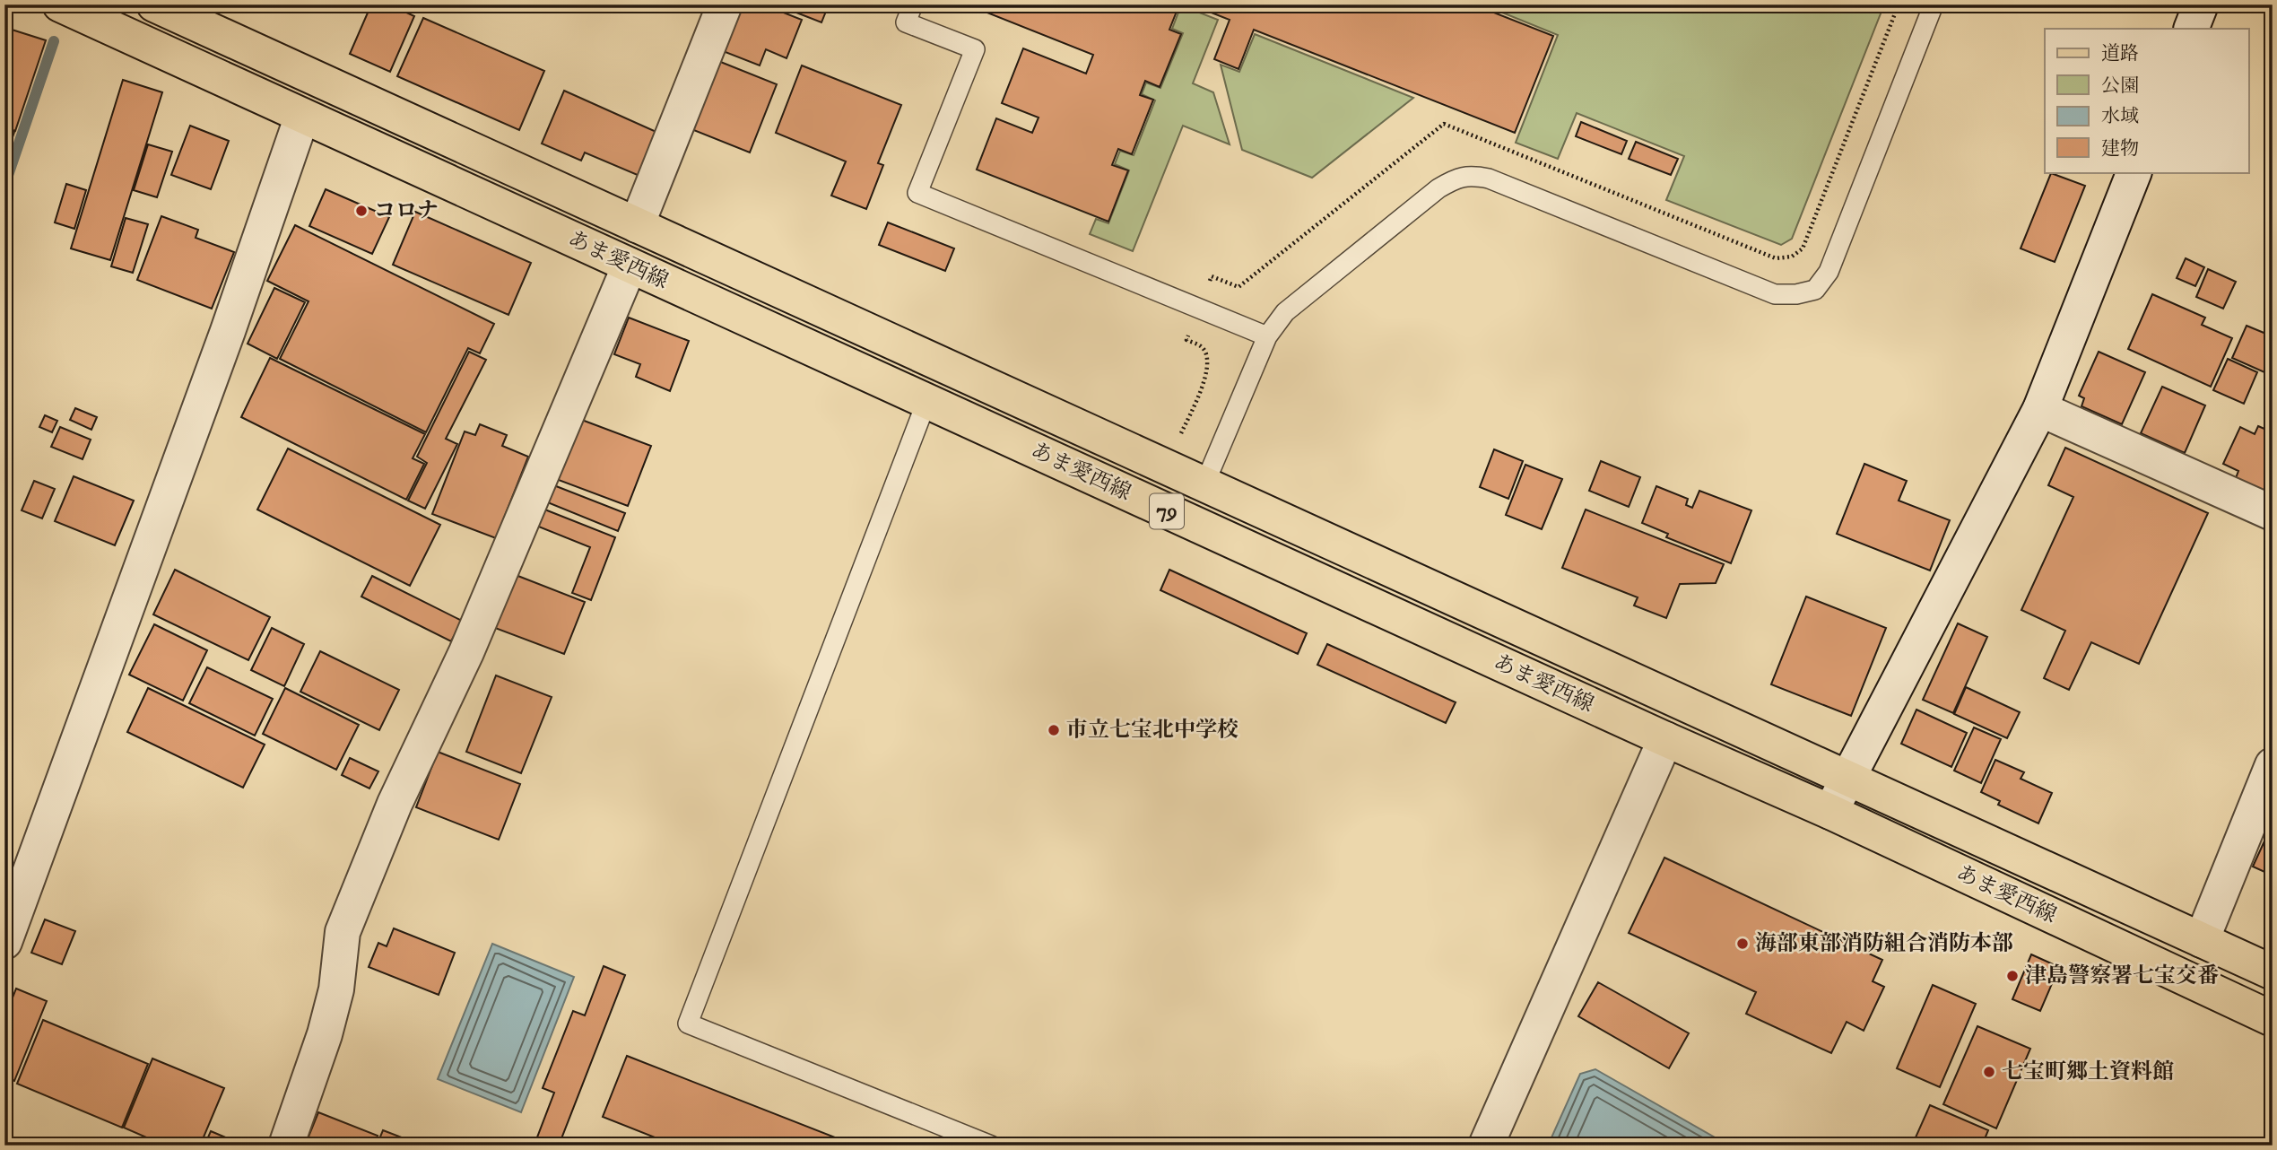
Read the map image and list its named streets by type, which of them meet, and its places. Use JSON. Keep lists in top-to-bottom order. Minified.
{"streets":{"main road":["あま愛西線","79"]},"places":["コロナ","市立七宝北中学校","海部東部消防組合消防本部","津島警察署七宝交番","七宝町郷土資料館"],"legend":["道路","公園","水域","建物"]}
